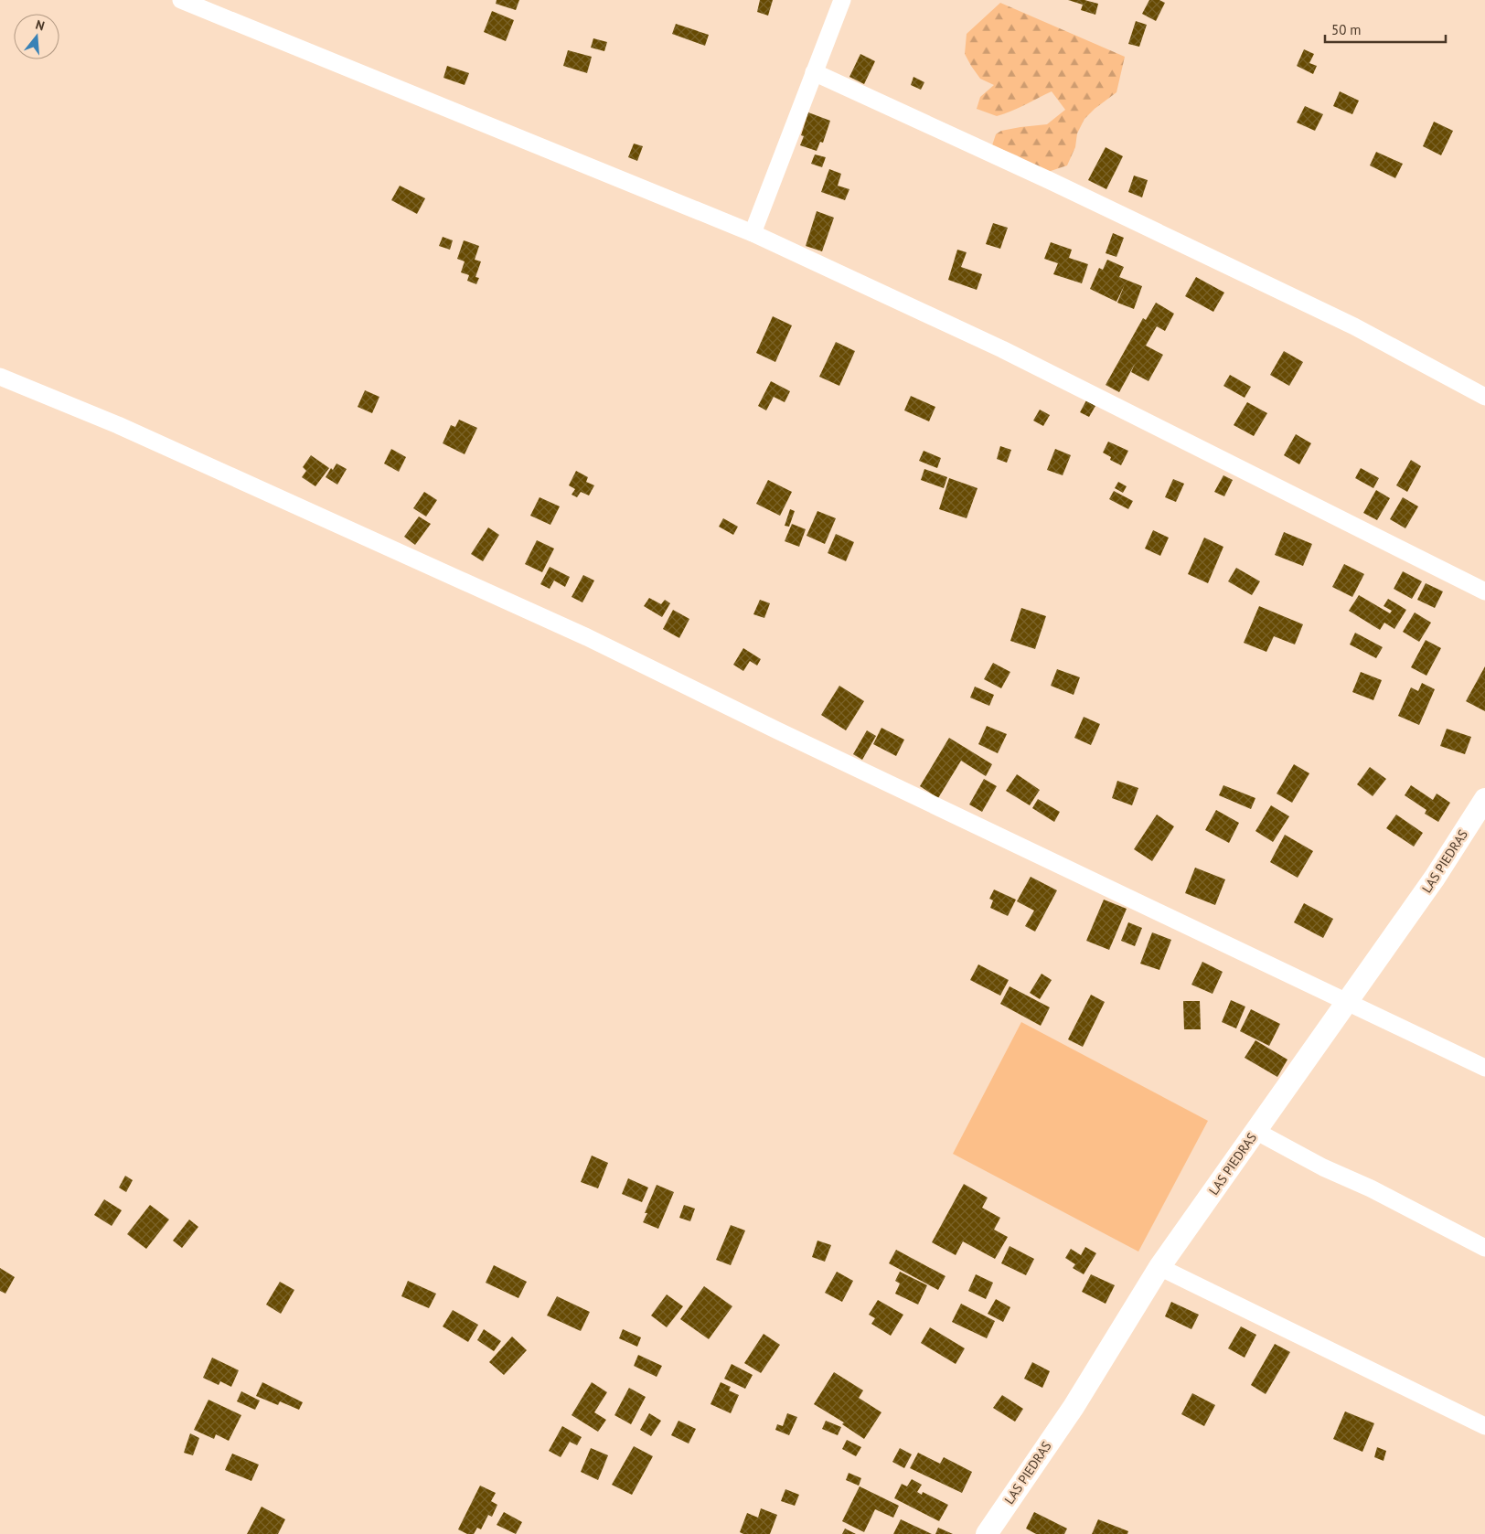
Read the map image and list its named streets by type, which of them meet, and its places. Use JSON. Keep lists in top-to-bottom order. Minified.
{"streets":{"street":["LAS PIEDRAS"]},"scale_bar":"50 m","north":"top"}
